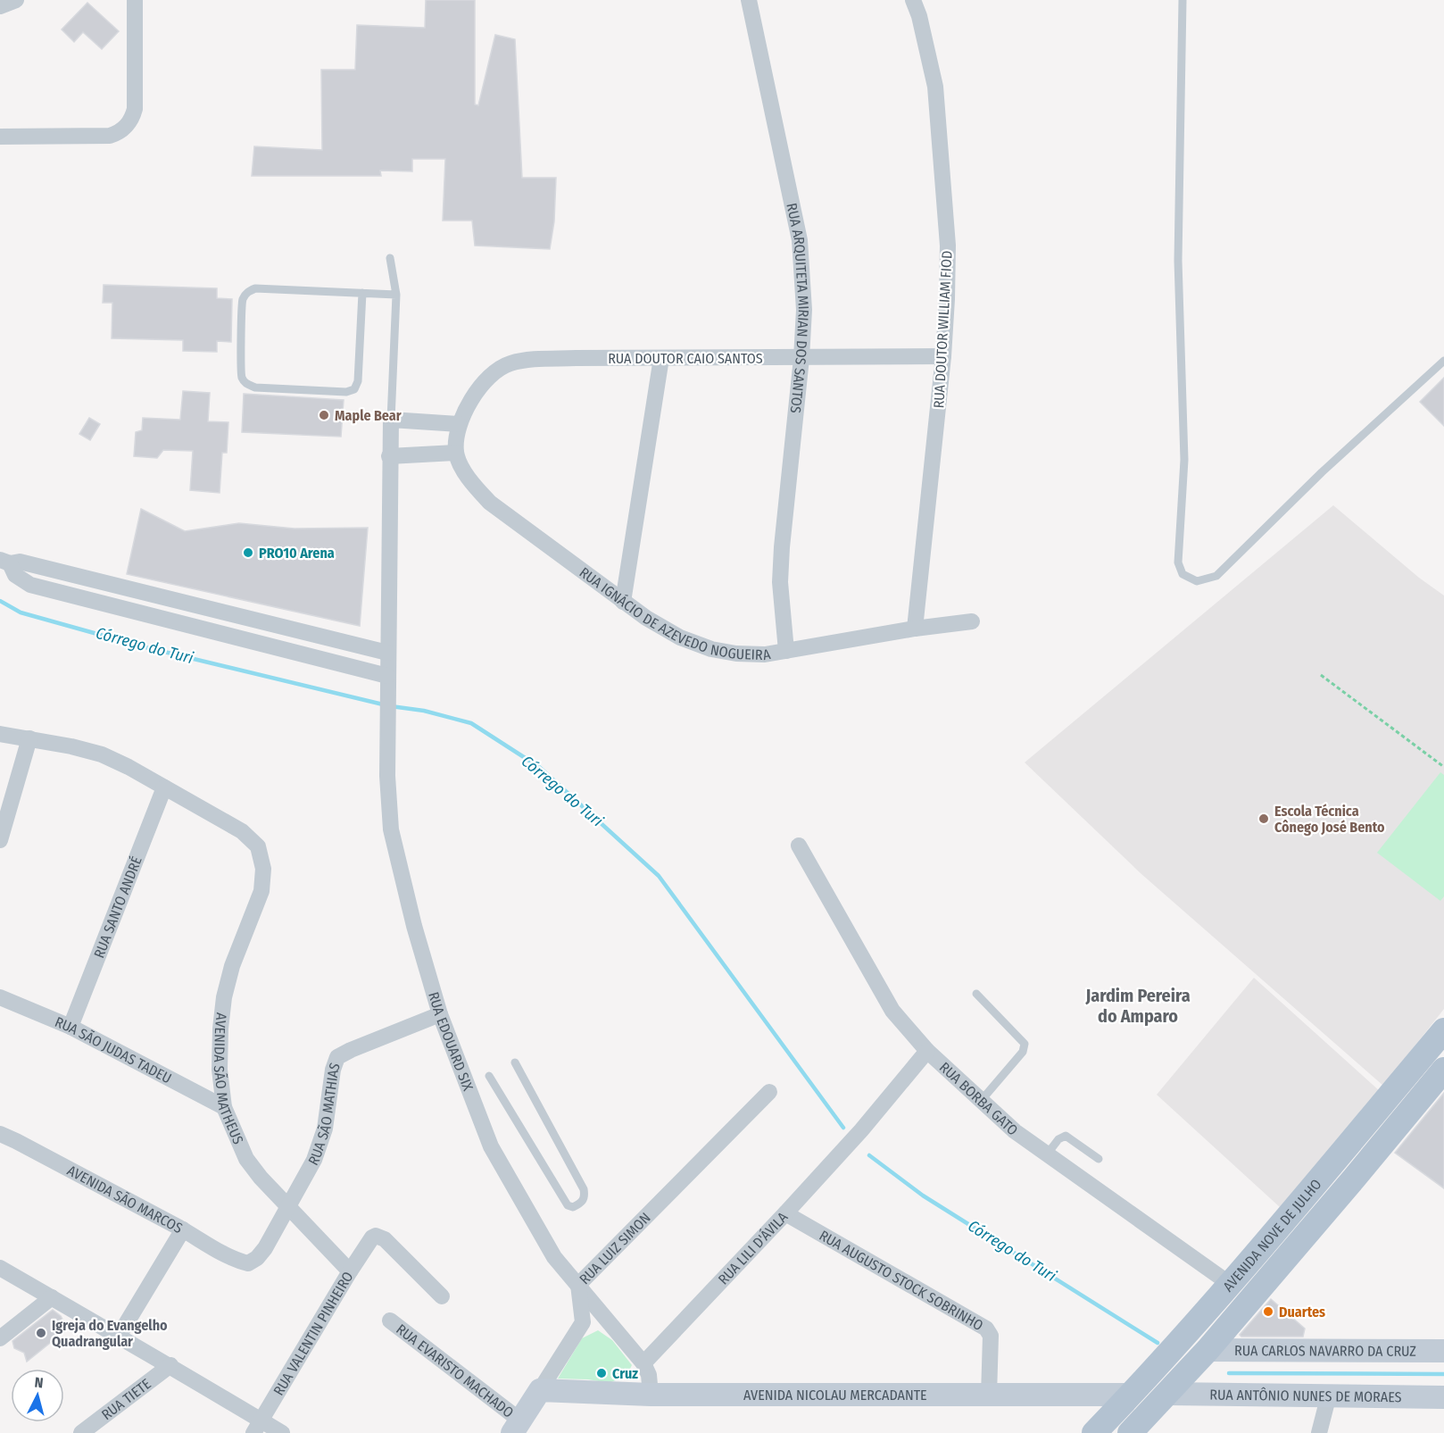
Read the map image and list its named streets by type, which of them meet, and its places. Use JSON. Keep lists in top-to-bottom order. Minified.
{"streets":{"main road":["AVENIDA NOVE DE JULHO","RUA CARLOS NAVARRO DA CRUZ","AVENIDA NICOLAU MERCADANTE","RUA ANTÔNIO NUNES DE MORAES"],"street":["RUA ARQUITETA MIRIAN DOS SANTOS","RUA DOUTOR WILLIAM FIOD","RUA DOUTOR CAIO SANTOS","RUA IGNÁCIO DE AZEVEDO NOGUEIRA","RUA SANTO ANDRÉ","RUA EDOUARD SIX","RUA SÃO JUDAS TADEU","AVENIDA SÃO MATHEUS","RUA BORBA GATO","RUA SÃO MATHIAS","AVENIDA SÃO MARCOS","RUA LILI D'ÁVILA","RUA LUIZ SIMON","RUA AUGUSTO STOCK SOBRINHO","RUA VALENTIN PINHEIRO","RUA EVARISTO MACHADO","RUA TIETE"]},"crossings":[["RUA ARQUITETA MIRIAN DOS SANTOS","RUA DOUTOR CAIO SANTOS"],["RUA ARQUITETA MIRIAN DOS SANTOS","RUA IGNÁCIO DE AZEVEDO NOGUEIRA"],["RUA DOUTOR WILLIAM FIOD","RUA DOUTOR CAIO SANTOS"],["RUA DOUTOR WILLIAM FIOD","RUA IGNÁCIO DE AZEVEDO NOGUEIRA"],["RUA DOUTOR CAIO SANTOS","RUA IGNÁCIO DE AZEVEDO NOGUEIRA"],["RUA SANTO ANDRÉ","RUA SÃO JUDAS TADEU"],["RUA SANTO ANDRÉ","AVENIDA SÃO MATHEUS"],["RUA EDOUARD SIX","RUA SÃO MATHIAS"],["RUA EDOUARD SIX","RUA LILI D'ÁVILA"],["RUA EDOUARD SIX","RUA LUIZ SIMON"],["RUA SÃO JUDAS TADEU","AVENIDA SÃO MATHEUS"],["AVENIDA SÃO MATHEUS","RUA SÃO MATHIAS"],["AVENIDA SÃO MATHEUS","RUA VALENTIN PINHEIRO"],["RUA BORBA GATO","AVENIDA NOVE DE JULHO"],["RUA BORBA GATO","RUA LILI D'ÁVILA"],["RUA SÃO MATHIAS","AVENIDA SÃO MARCOS"],["AVENIDA NOVE DE JULHO","RUA CARLOS NAVARRO DA CRUZ"],["AVENIDA NOVE DE JULHO","AVENIDA NICOLAU MERCADANTE"],["AVENIDA NOVE DE JULHO","RUA ANTÔNIO NUNES DE MORAES"],["RUA LILI D'ÁVILA","RUA AUGUSTO STOCK SOBRINHO"],["RUA AUGUSTO STOCK SOBRINHO","AVENIDA NICOLAU MERCADANTE"]],"districts":["Jardim Pereira do Amparo"],"water":["Córrego do Turi"],"places":["Maple Bear","PRO10 Arena","Escola Técnica Cônego José Bento","Duartes","Igreja do Evangelho Quadrangular","Cruz"],"north":"top"}
